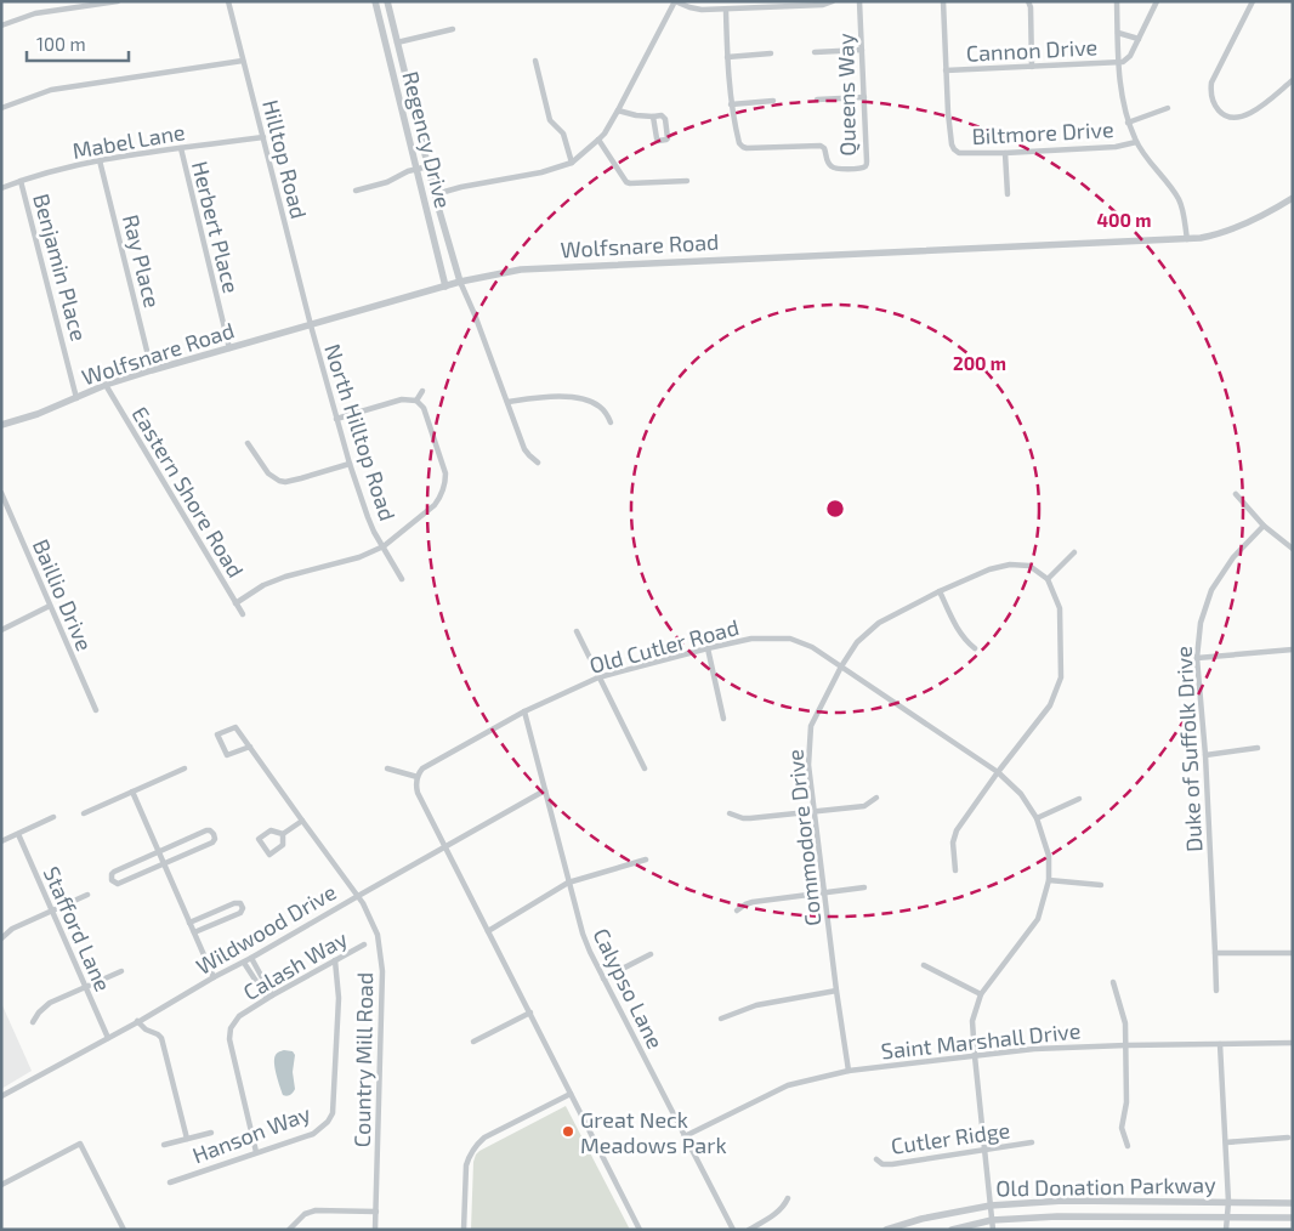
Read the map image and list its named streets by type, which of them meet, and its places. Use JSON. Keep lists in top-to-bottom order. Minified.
{"streets":{"street":["Cannon Drive","Queens Way","Biltmore Drive","Regency Drive","Mabel Lane","Hilltop Road","Herbert Place","Wolfsnare Road","Ray Place","Benjamin Place","North Hilltop Road","Eastern Shore Road","Baillio Drive","Old Cutler Road","Duke of Suffolk Drive","Commodore Drive","Stafford Lane","Wildwood Drive","Calash Way","Calypso Lane","Saint Marshall Drive","Country Mill Road","Hanson Way","Cutler Ridge","Old Donation Parkway"]},"crossings":[["Cannon Drive","Biltmore Drive"],["Regency Drive","Wolfsnare Road"],["Mabel Lane","Hilltop Road"],["Mabel Lane","Herbert Place"],["Mabel Lane","Ray Place"],["Mabel Lane","Benjamin Place"],["Hilltop Road","Wolfsnare Road"],["Hilltop Road","North Hilltop Road"],["Herbert Place","Wolfsnare Road"],["Wolfsnare Road","Ray Place"],["Wolfsnare Road","Benjamin Place"],["Wolfsnare Road","North Hilltop Road"],["Wolfsnare Road","Eastern Shore Road"],["Old Cutler Road","Commodore Drive"],["Old Cutler Road","Calypso Lane"],["Old Cutler Road","Saint Marshall Drive"],["Old Cutler Road","Cutler Ridge"],["Old Cutler Road","Old Donation Parkway"],["Commodore Drive","Saint Marshall Drive"],["Stafford Lane","Wildwood Drive"],["Wildwood Drive","Calypso Lane"],["Wildwood Drive","Country Mill Road"],["Calash Way","Hanson Way"],["Calypso Lane","Saint Marshall Drive"]],"places":["Great Neck Meadows Park"],"scale_bar":"100 m","rings":["400 m","200 m"]}
